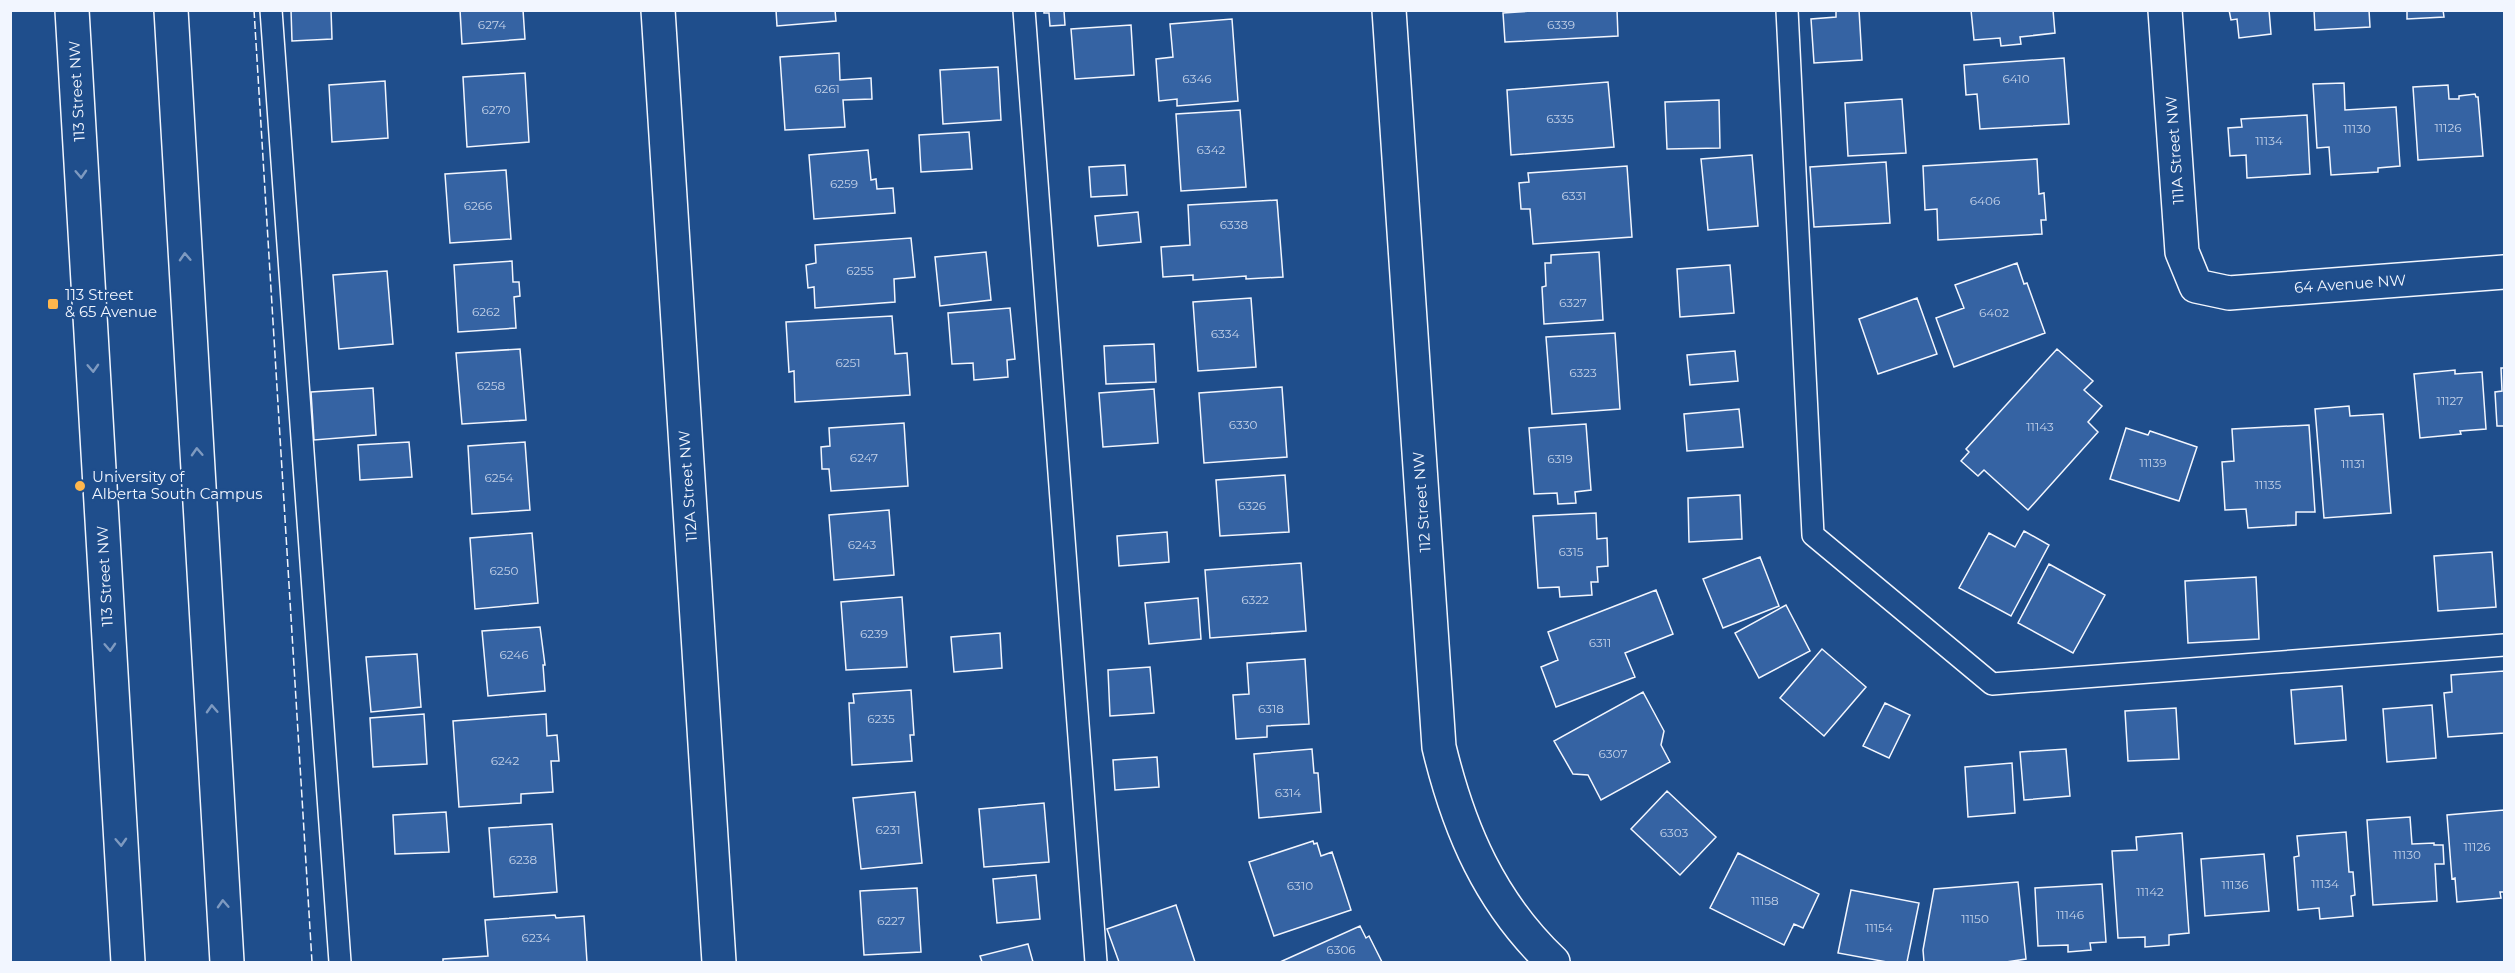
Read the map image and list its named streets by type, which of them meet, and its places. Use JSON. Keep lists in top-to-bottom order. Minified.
{"streets":{"street":["113 Street NW","111A Street NW","64 Avenue NW","112A Street NW","112 Street NW"]},"crossings":[["111A Street NW","64 Avenue NW"]],"places":{"transit":["113 Street & 65 Avenue"],"other":["University of Alberta South Campus"]},"house_numbers":["6274","6339","6346","6410","6261","6270","6335","11126","11130","11134","6342","6259","6331","6406","6266","6338","6255","6327","6262","6402","6334","6251","6323","6258","11127","6330","11143","6247","6319","11139","11131","6254","11135","6326","6243","6315","6250","6322","6239","6311","6246","6318","6235","6307","6242","6314","6231","6303","11126","11130","6238","11134","11136","6310","11142","11158","11146","11150","6227","11154","6234","6306"]}
